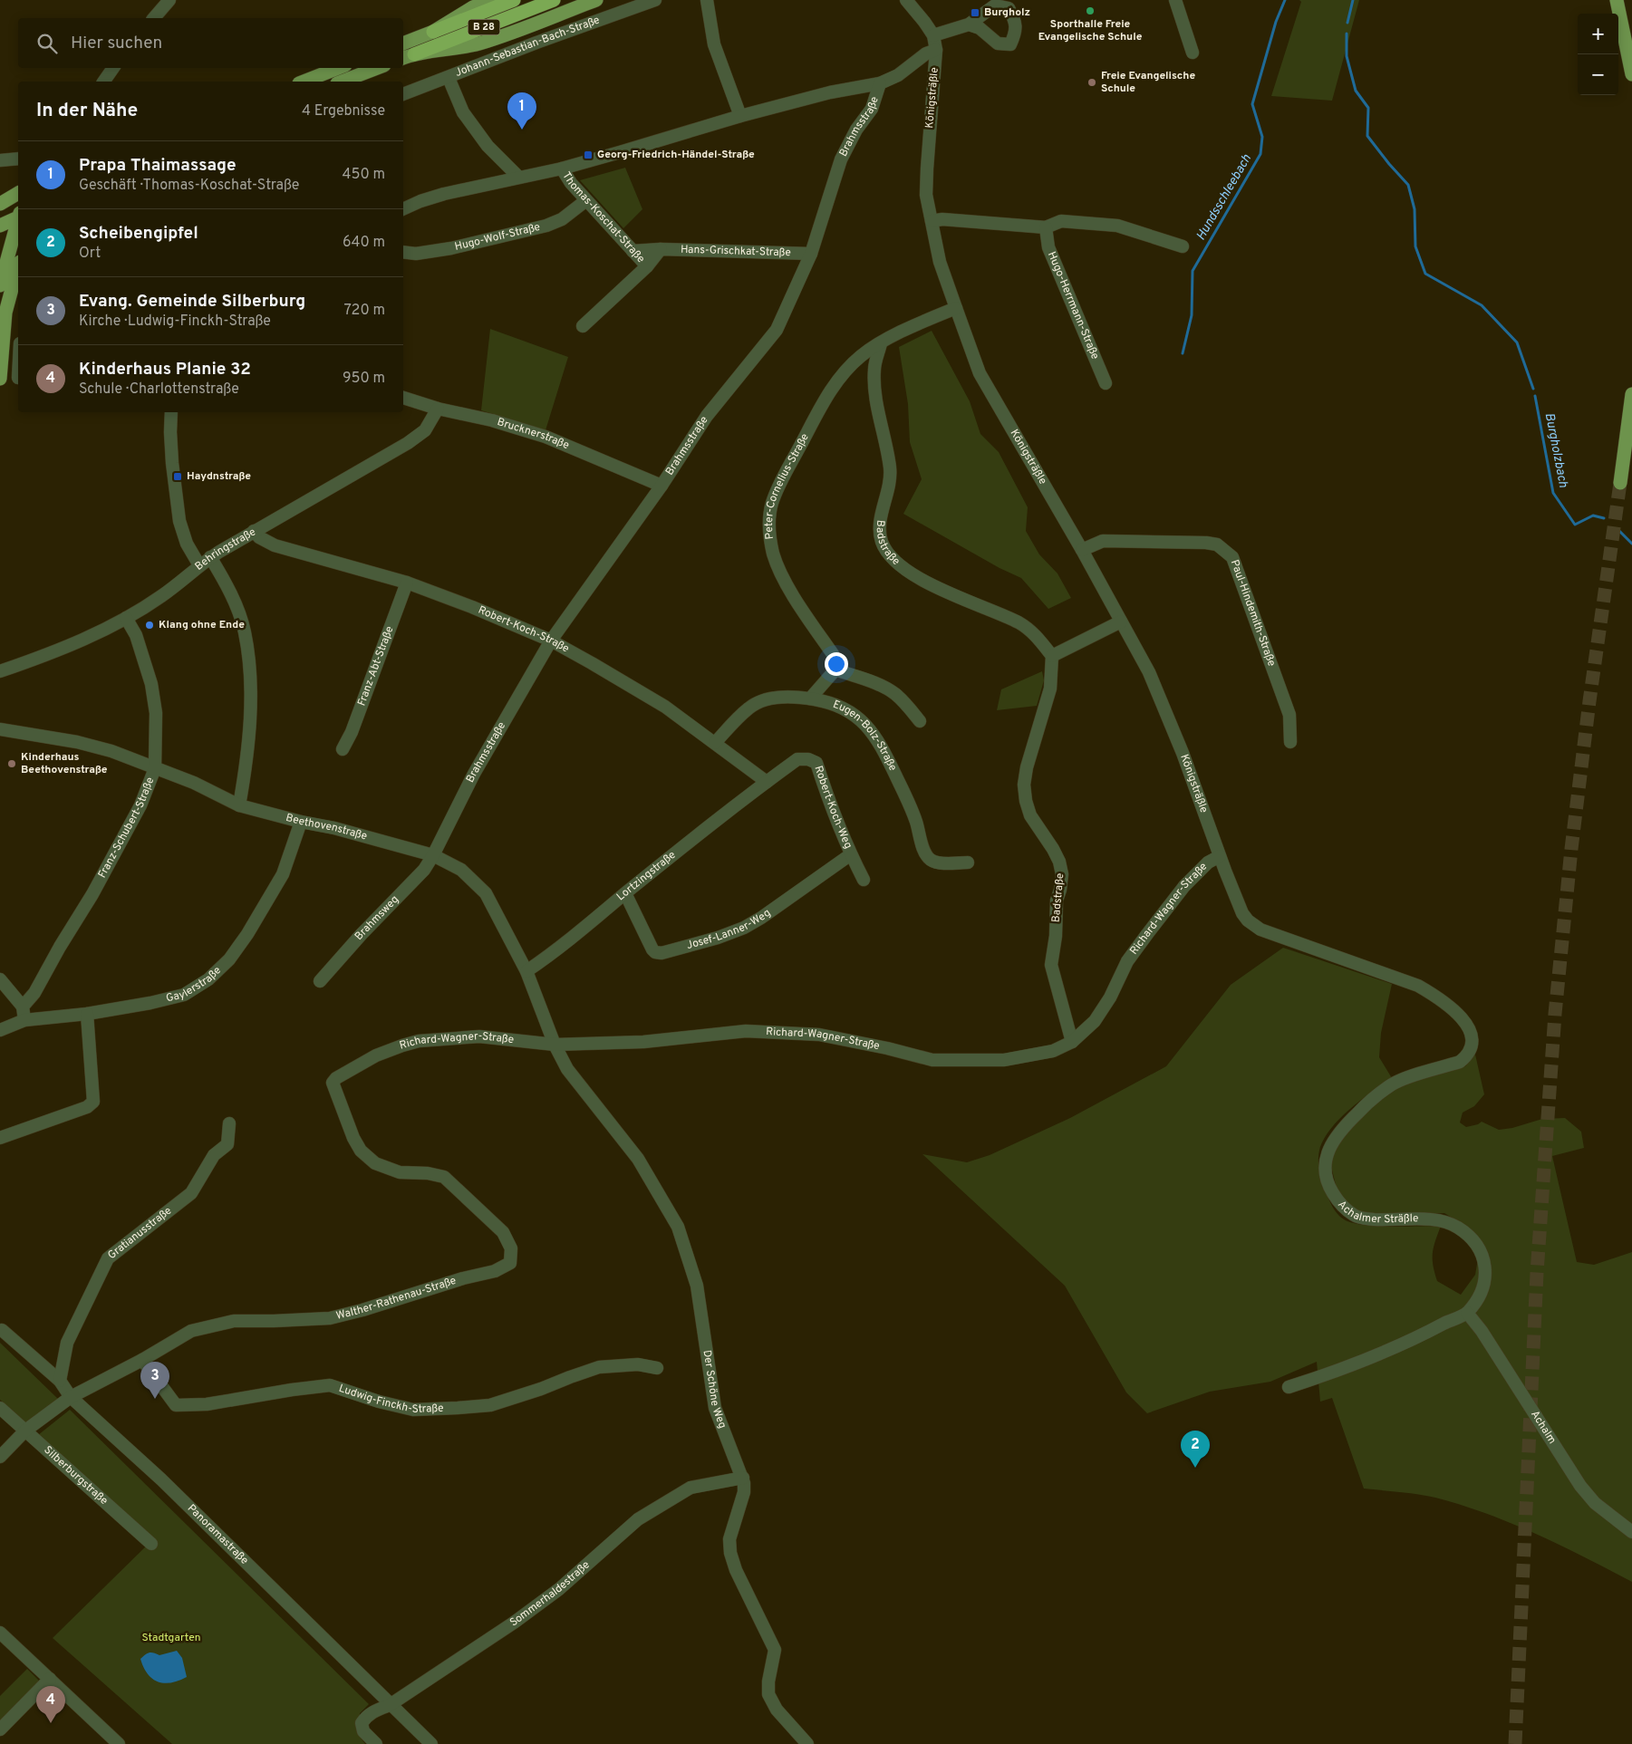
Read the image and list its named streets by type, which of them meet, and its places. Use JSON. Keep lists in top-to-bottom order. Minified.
{"streets":{"highway":["B 28"],"street":["Johann-Sebastian-Bach-Straße","Königsträßle","Brahmsstraße","Thomas-Koschat-Straße","Hugo-Wolf-Straße","Hans-Grischkat-Straße","Hugo-Herrmann-Straße","Brucknerstraße","Peter-Cornelius-Straße","Badstraße","Behringstraße","Paul-Hindemith-Straße","Robert-Koch-Straße","Franz-Abt-Straße","Eugen-Bolz-Straße","Robert-Koch-Weg","Franz-Schubert-Straße","Beethovenstraße","Lortzingstraße","Richard-Wagner-Straße","Brahmsweg","Josef-Lanner-Weg","Gaylerstraße","Achalmer Sträßle","Gratianusstraße","Walther-Rathenau-Straße","Der Schöne Weg","Ludwig-Finckh-Straße","Achalm","Silberburgstraße","Panoramastraße","Sommerhaldestraße"]},"crossings":[["Königsträßle","Brahmsstraße"],["Königsträßle","Paul-Hindemith-Straße"],["Königsträßle","Richard-Wagner-Straße"],["Königsträßle","Achalmer Sträßle"],["Brahmsstraße","Hans-Grischkat-Straße"],["Brahmsstraße","Brucknerstraße"],["Brahmsstraße","Robert-Koch-Straße"],["Brahmsstraße","Beethovenstraße"],["Brahmsstraße","Brahmsweg"],["Thomas-Koschat-Straße","Hugo-Wolf-Straße"],["Thomas-Koschat-Straße","Hans-Grischkat-Straße"],["Brucknerstraße","Behringstraße"],["Peter-Cornelius-Straße","Badstraße"],["Badstraße","Richard-Wagner-Straße"],["Behringstraße","Robert-Koch-Straße"],["Behringstraße","Franz-Schubert-Straße"],["Robert-Koch-Straße","Franz-Abt-Straße"],["Robert-Koch-Straße","Eugen-Bolz-Straße"],["Robert-Koch-Straße","Robert-Koch-Weg"],["Robert-Koch-Straße","Lortzingstraße"],["Robert-Koch-Weg","Lortzingstraße"],["Robert-Koch-Weg","Josef-Lanner-Weg"],["Franz-Schubert-Straße","Beethovenstraße"],["Beethovenstraße","Lortzingstraße"],["Beethovenstraße","Richard-Wagner-Straße"],["Beethovenstraße","Brahmsweg"],["Beethovenstraße","Gaylerstraße"],["Beethovenstraße","Der Schöne Weg"],["Lortzingstraße","Josef-Lanner-Weg"],["Richard-Wagner-Straße","Achalmer Sträßle"],["Richard-Wagner-Straße","Walther-Rathenau-Straße"],["Richard-Wagner-Straße","Der Schöne Weg"],["Achalmer Sträßle","Achalm"],["Gratianusstraße","Panoramastraße"],["Walther-Rathenau-Straße","Ludwig-Finckh-Straße"],["Walther-Rathenau-Straße","Silberburgstraße"],["Walther-Rathenau-Straße","Panoramastraße"],["Der Schöne Weg","Sommerhaldestraße"],["Panoramastraße","Sommerhaldestraße"]],"water":["Hundsschleebach","Burgholzbach"],"parks":["Stadtgarten"],"places":{"other":["Sporthalle Freie Evangelische Schule","Freie Evangelische Schule","Klang ohne Ende","Kinderhaus Beethovenstraße"],"transit":["Burgholz","Georg-Friedrich-Händel-Straße","Haydnstraße"]},"page":{"map_buttons":["+","−"],"search":"Hier suchen","heading":["In der Nähe","4 Ergebnisse"],"pins":["1","3","2","4"],"list":[{"mark":"1","name":"Prapa Thaimassage","note":"Geschäft · Thomas-Koschat-Straße","value":"450 m"},{"mark":"2","name":"Scheibengipfel","note":"Ort","value":"640 m"},{"mark":"3","name":"Evang. Gemeinde Silberburg","note":"Kirche · Ludwig-Finckh-Straße","value":"720 m"},{"mark":"4","name":"Kinderhaus Planie 32","note":"Schule · Charlottenstraße","value":"950 m"}]}}
